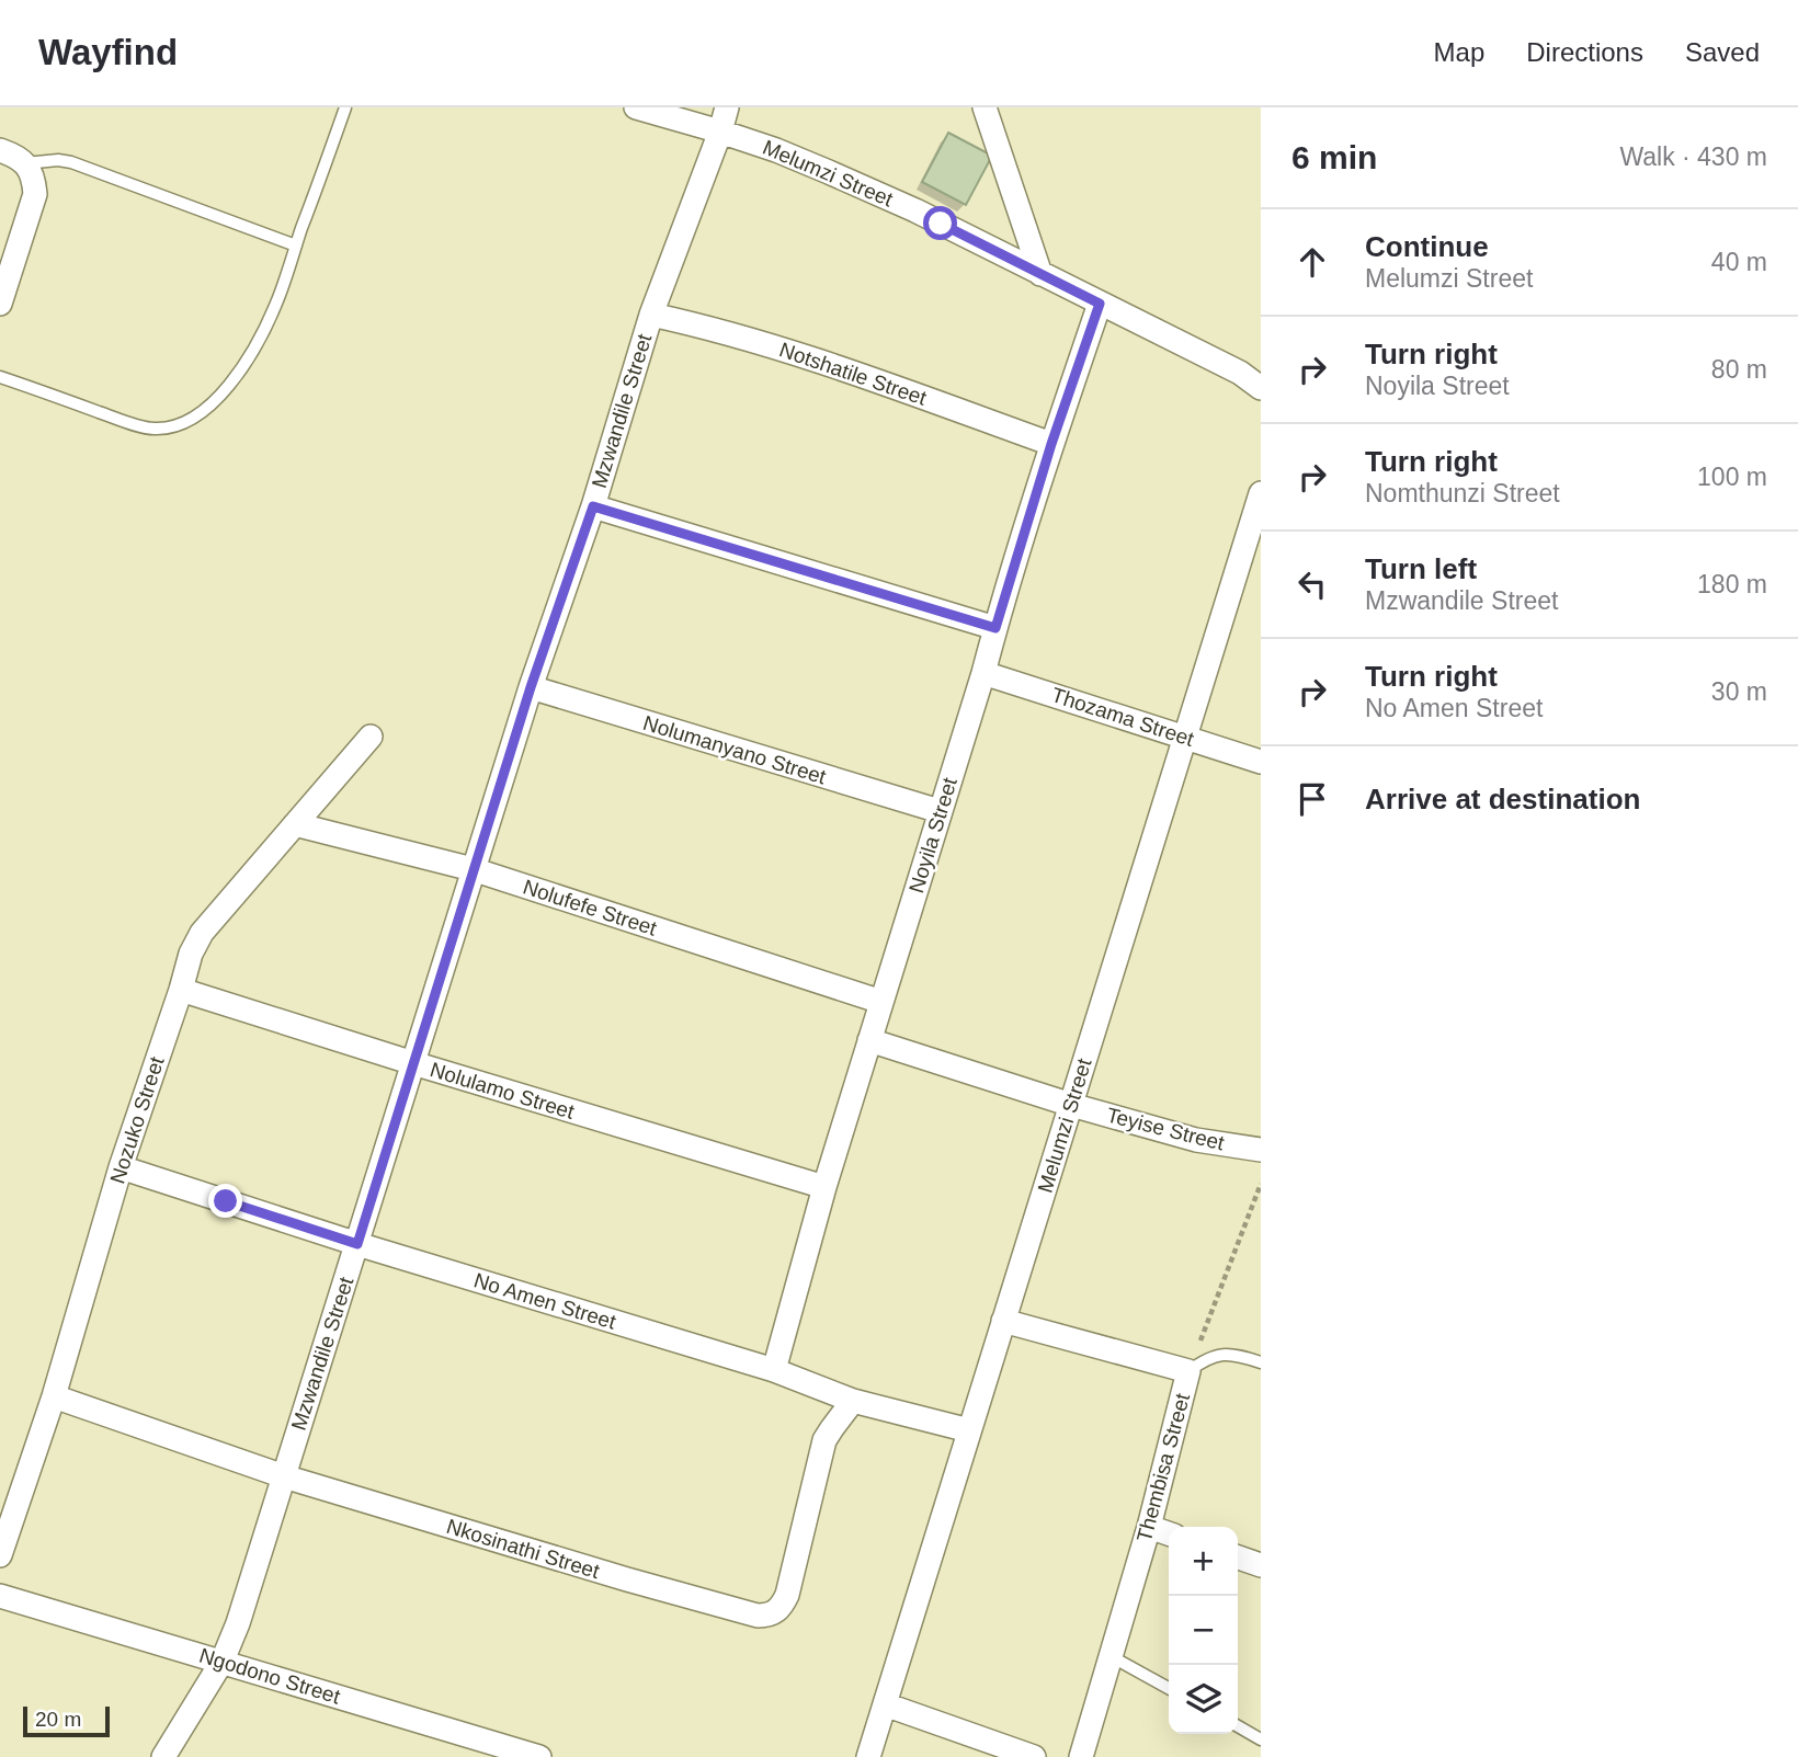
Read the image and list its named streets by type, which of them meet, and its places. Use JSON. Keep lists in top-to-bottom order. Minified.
{"streets":{"street":["Melumzi Street","Notshatile Street","Mzwandile Street","Thozama Street","Nolumanyano Street","Noyila Street","Nolufefe Street","Nolulamo Street","Nozuko Street","Teyise Street","No Amen Street","Thembisa Street","Nkosinathi Street","Ngodono Street"]},"crossings":[["Melumzi Street","Mzwandile Street"],["Melumzi Street","Thozama Street"],["Melumzi Street","Noyila Street"],["Melumzi Street","Teyise Street"],["Melumzi Street","No Amen Street"],["Notshatile Street","Mzwandile Street"],["Notshatile Street","Noyila Street"],["Mzwandile Street","Nolumanyano Street"],["Mzwandile Street","Nolufefe Street"],["Mzwandile Street","Nolulamo Street"],["Mzwandile Street","No Amen Street"],["Mzwandile Street","Nkosinathi Street"],["Mzwandile Street","Ngodono Street"],["Thozama Street","Noyila Street"],["Nolumanyano Street","Noyila Street"],["Noyila Street","Nolufefe Street"],["Noyila Street","Nolulamo Street"],["Noyila Street","Teyise Street"],["Noyila Street","No Amen Street"],["Nolufefe Street","Nozuko Street"],["Nolulamo Street","Nozuko Street"],["Nozuko Street","No Amen Street"],["Nozuko Street","Nkosinathi Street"],["No Amen Street","Nkosinathi Street"]],"scale_bar":"20 m","page":{"header":"Wayfind","nav":["Map","Directions","Saved"],"heading":["6 min","Walk · 430 m"],"list":[["Continue","Melumzi Street","40 m"],["Turn right","Noyila Street","80 m"],["Turn right","Nomthunzi Street","100 m"],["Turn left","Mzwandile Street","180 m"],["Turn right","No Amen Street","30 m"],"Arrive at destination"],"map_buttons":["+","−"],"scale":"20 m"}}
